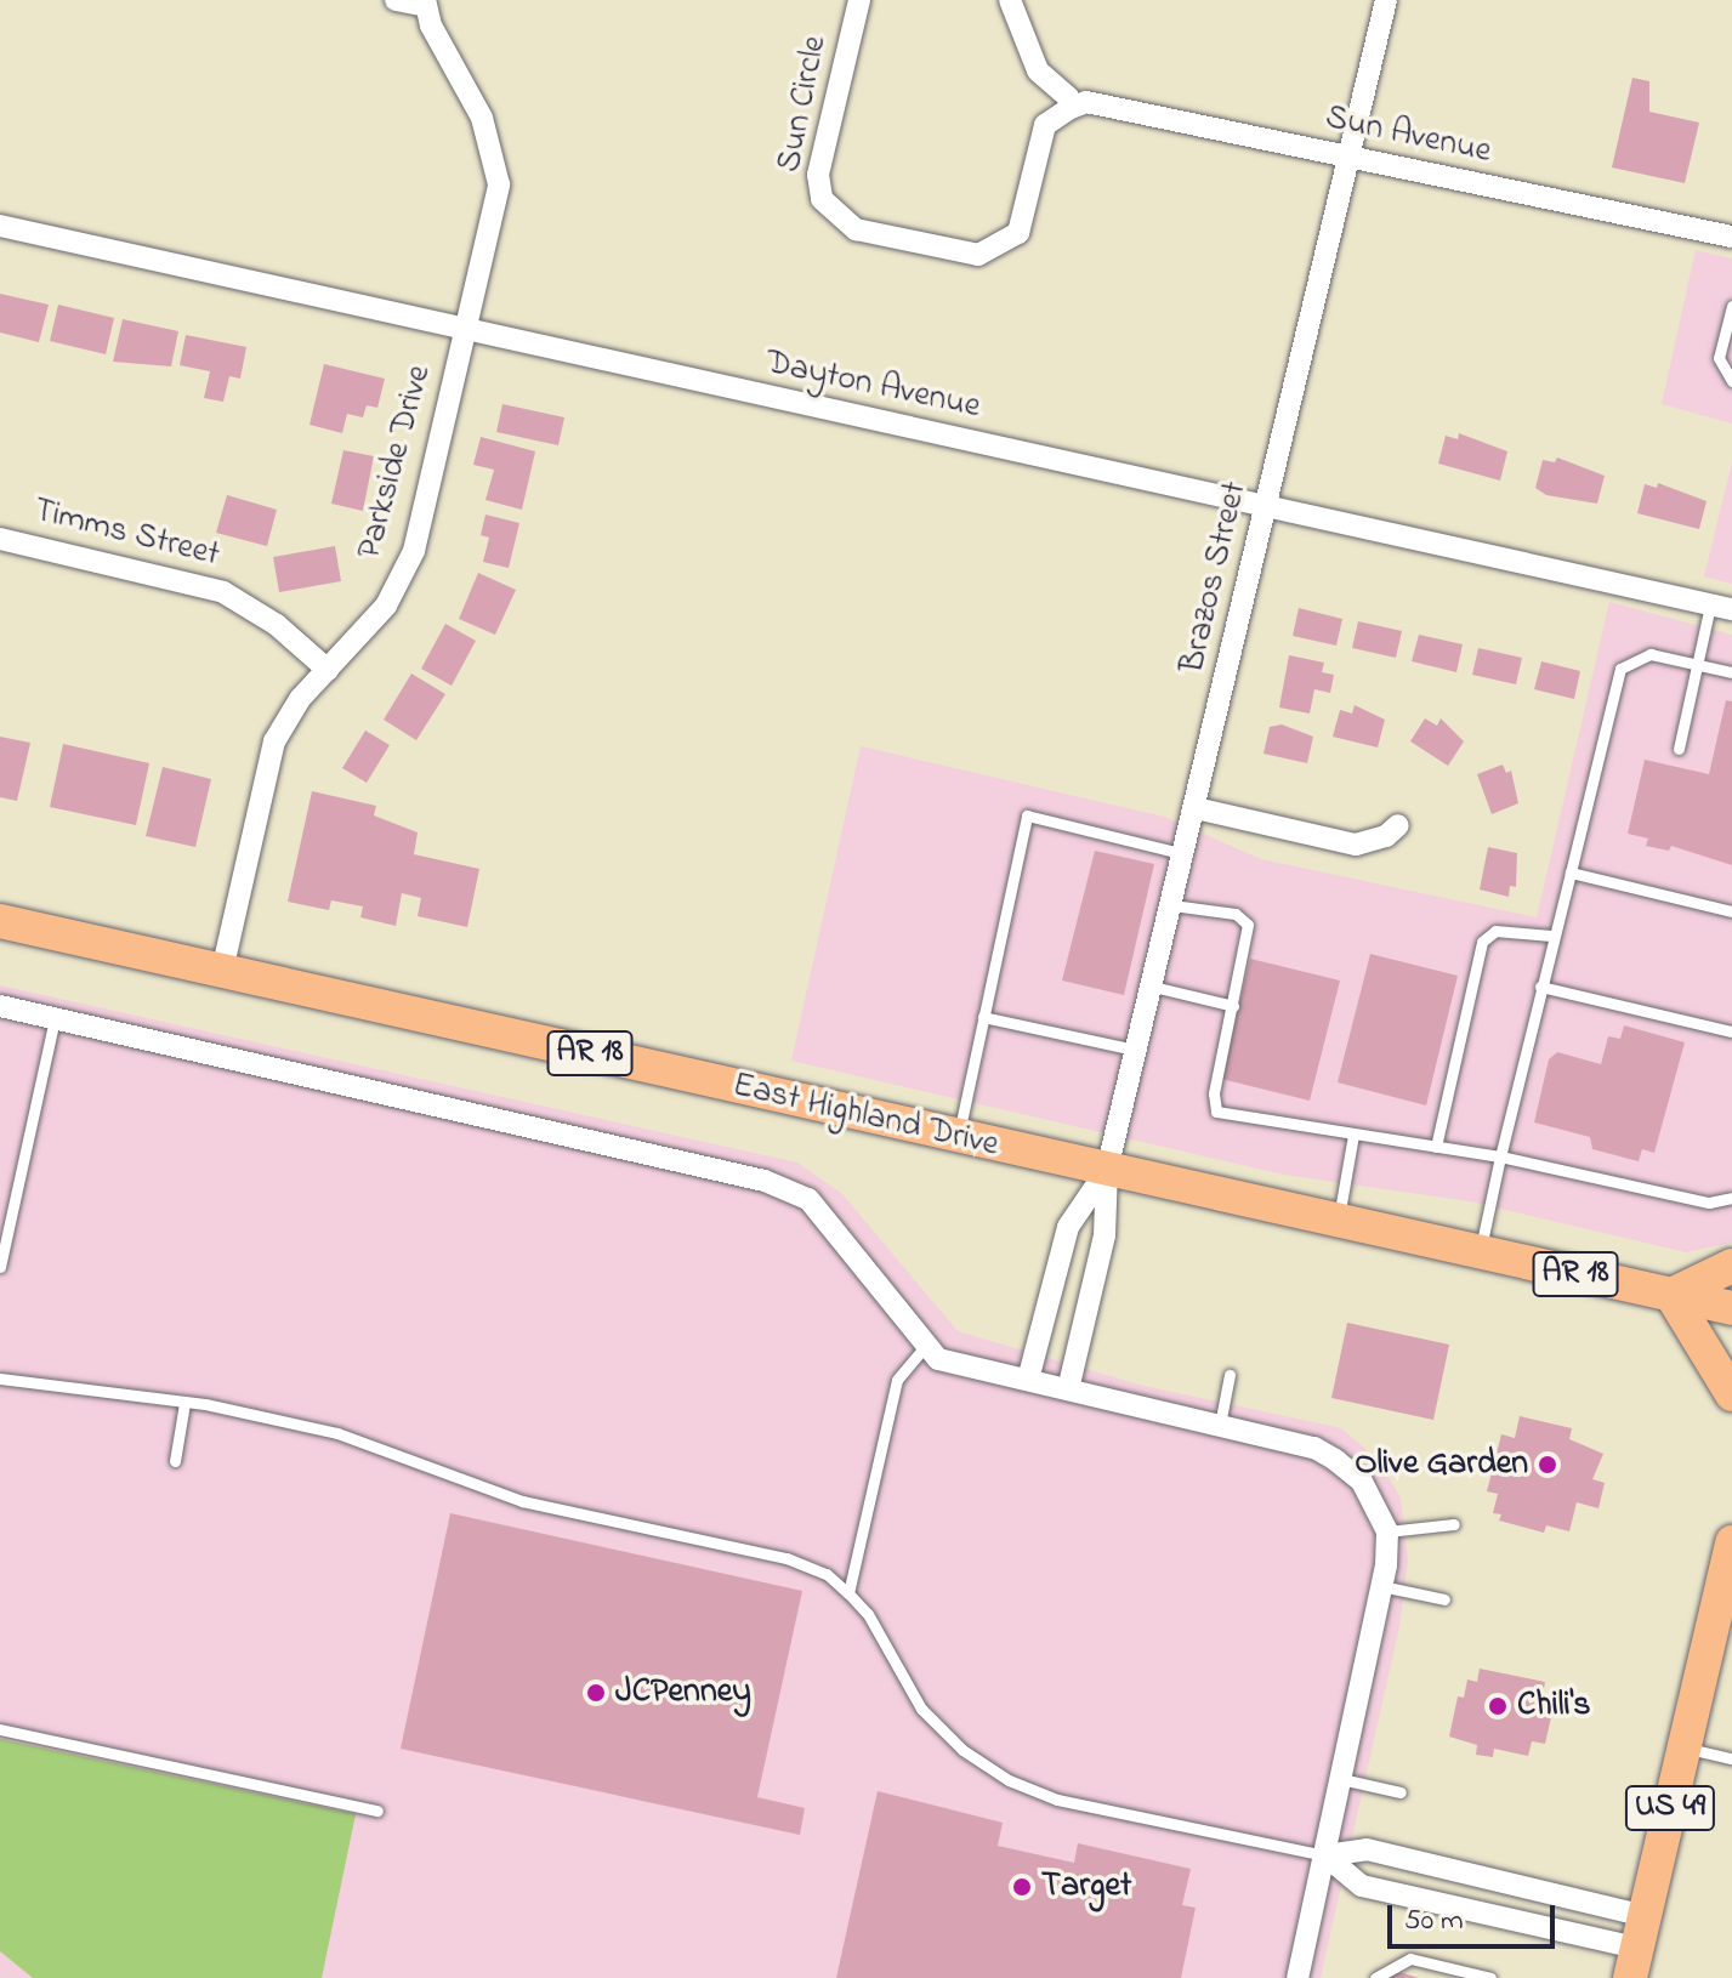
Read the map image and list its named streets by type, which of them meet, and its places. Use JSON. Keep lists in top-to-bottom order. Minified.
{"streets":{"main road":["AR 18","East Highland Drive","US 49"],"street":["Sun Circle","Sun Avenue","Dayton Avenue","Parkside Drive","Timms Street","Brazos Street"]},"crossings":[["Sun Circle","Sun Avenue"],["Sun Avenue","Brazos Street"],["Dayton Avenue","Parkside Drive"],["Dayton Avenue","Brazos Street"],["Parkside Drive","Timms Street"],["Parkside Drive","East Highland Drive"],["Brazos Street","East Highland Drive"]],"places":["Olive Garden","JCPenney","Chili's","Target"],"scale_bar":"50 m"}
